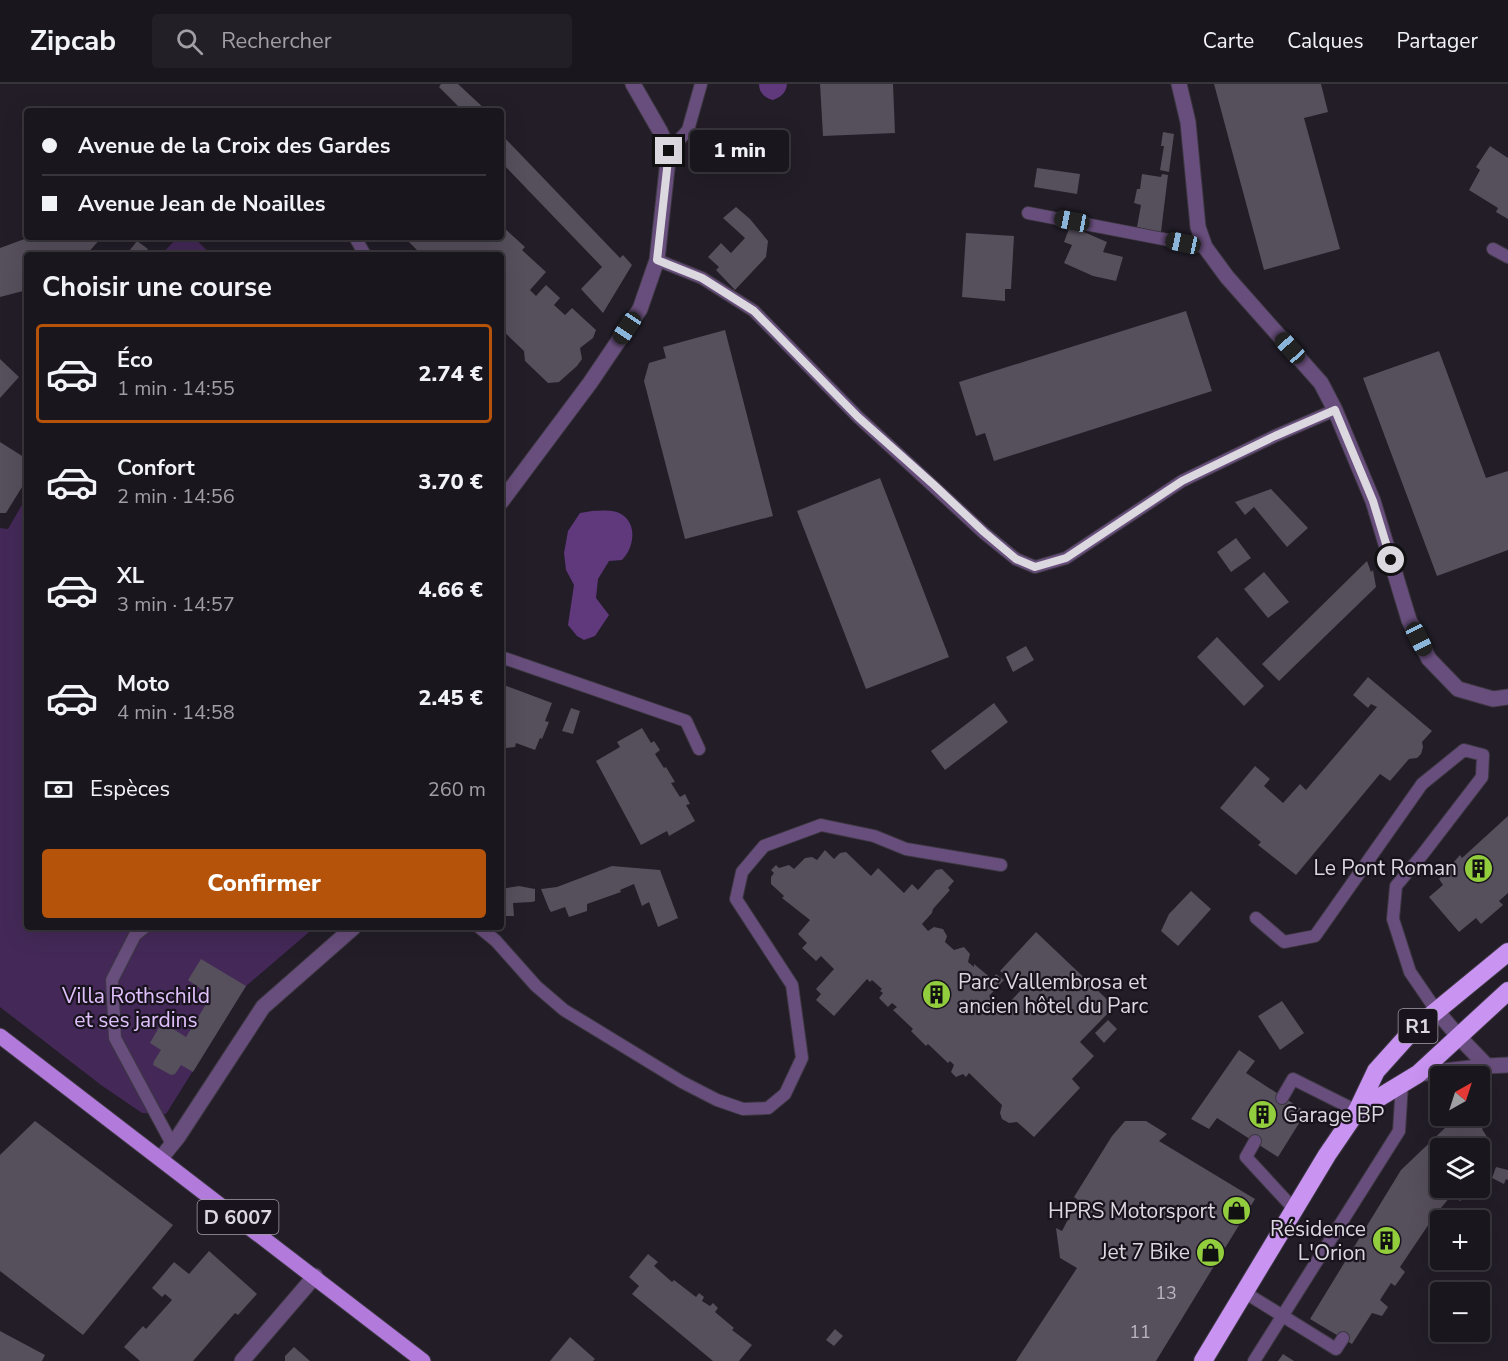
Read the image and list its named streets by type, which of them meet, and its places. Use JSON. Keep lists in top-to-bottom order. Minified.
{"streets":{"highway":["R1"],"main road":["D 6007"]},"parks":["Villa Rothschild et ses jardins"],"places":{"building":["Le Pont Roman","Parc Vallembrosa et ancien hôtel du Parc","Garage BP","Résidence L'Orion"],"shop":["HPRS Motorsport","Jet 7 Bike"]},"house_numbers":["13","11"],"north":"top right","page":{"header":"Zipcab","search":"Rechercher","nav":["Carte","Calques","Partager"],"banner":["Avenue de la Croix des Gardes","Avenue Jean de Noailles"],"bubble":"1 min","heading":"Choisir une course","list":[{"name":"Éco","note":"1 min · 14:55","value":"2.74 €"},{"name":"Confort","note":"2 min · 14:56","value":"3.70 €"},{"name":"XL","note":"3 min · 14:57","value":"4.66 €"},{"name":"Moto","note":"4 min · 14:58","value":"2.45 €"}],"pay":["Espèces","260 m"],"buttons":"Confirmer","map_buttons":["+","−"]}}
